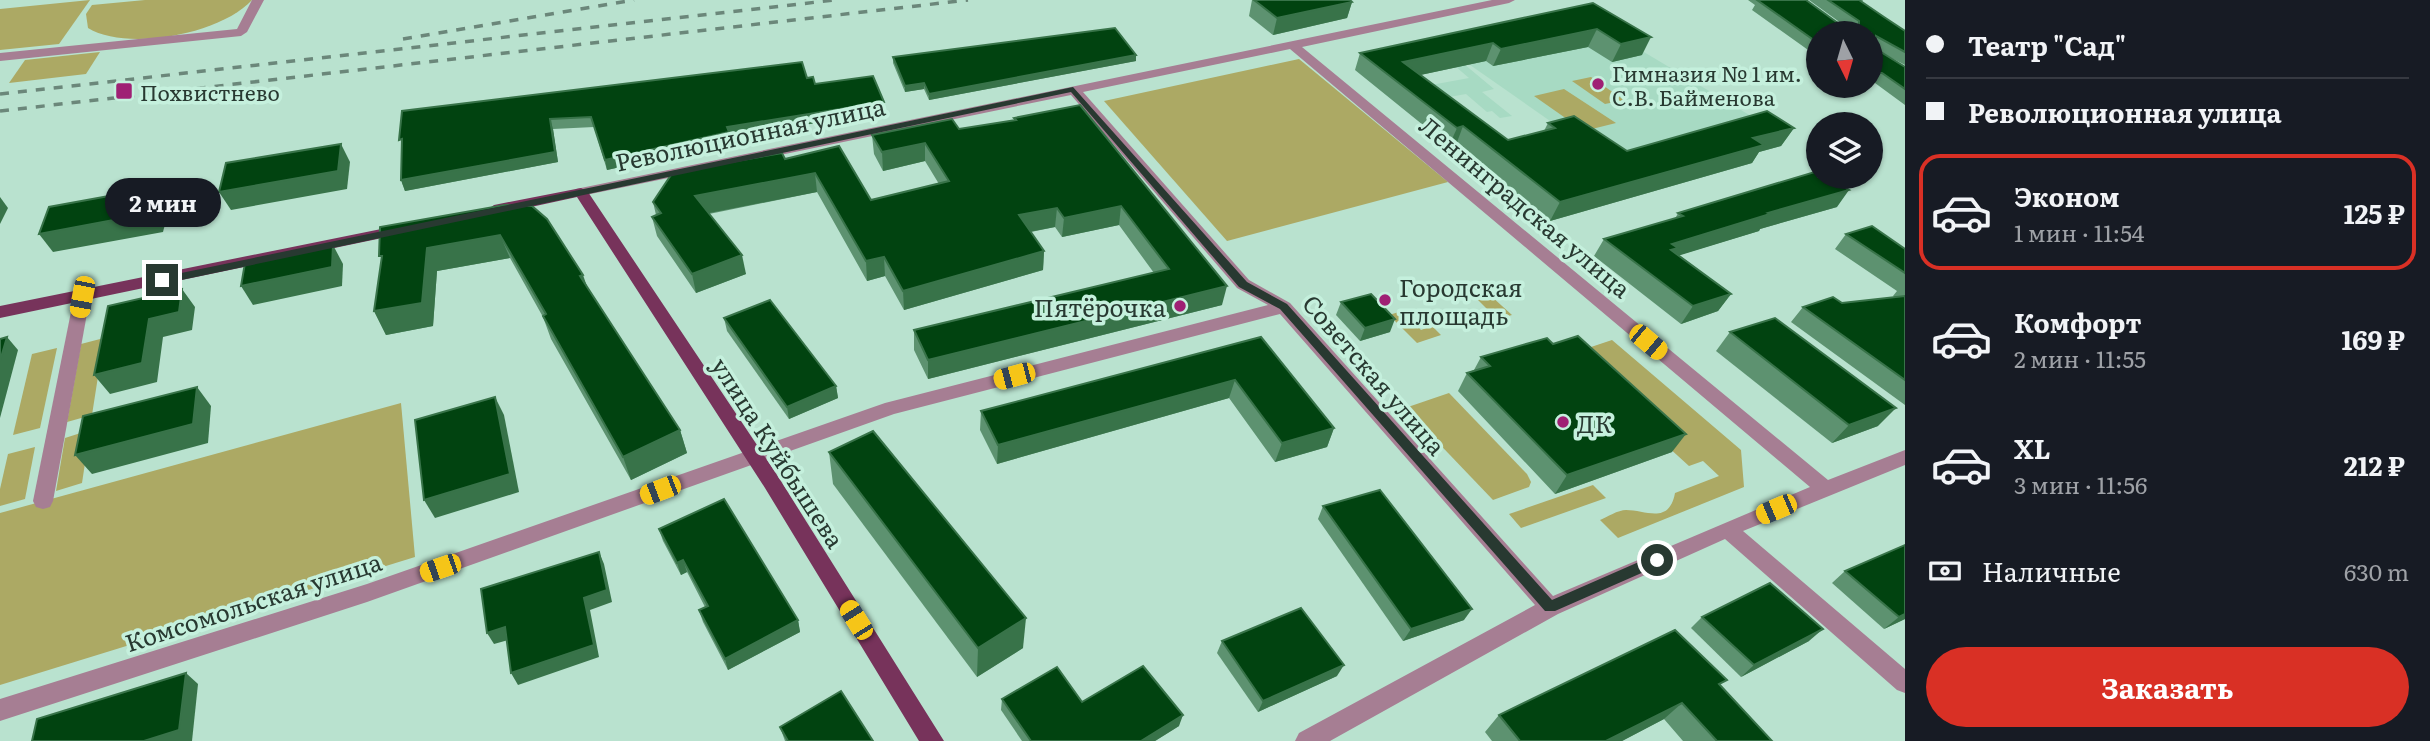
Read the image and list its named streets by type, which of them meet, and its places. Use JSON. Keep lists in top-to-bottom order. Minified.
{"streets":{"main road":["Революционная улица","улица Куйбышева"],"street":["Ленинградская улица","Советская улица","Комсомольская улица"]},"crossings":[["Революционная улица","Ленинградская улица"],["Революционная улица","Советская улица"],["Революционная улица","улица Куйбышева"],["Советская улица","Комсомольская улица"],["улица Куйбышева","Комсомольская улица"]],"places":{"other":["Гимназия № 1 им. С.В. Байменова","Городская площадь","Пятёрочка","ДК"],"transit":["Похвистнево"]},"north":"bottom","page":{"banner":["Театр \"Сад\"","Революционная улица"],"list":[{"name":"Эконом","note":"1 мин · 11:54","value":"125 ₽"},{"name":"Комфорт","note":"2 мин · 11:55","value":"169 ₽"},{"name":"XL","note":"3 мин · 11:56","value":"212 ₽"}],"bubble":"2 мин","pay":["Наличные","630 m"],"buttons":"Заказать"}}
